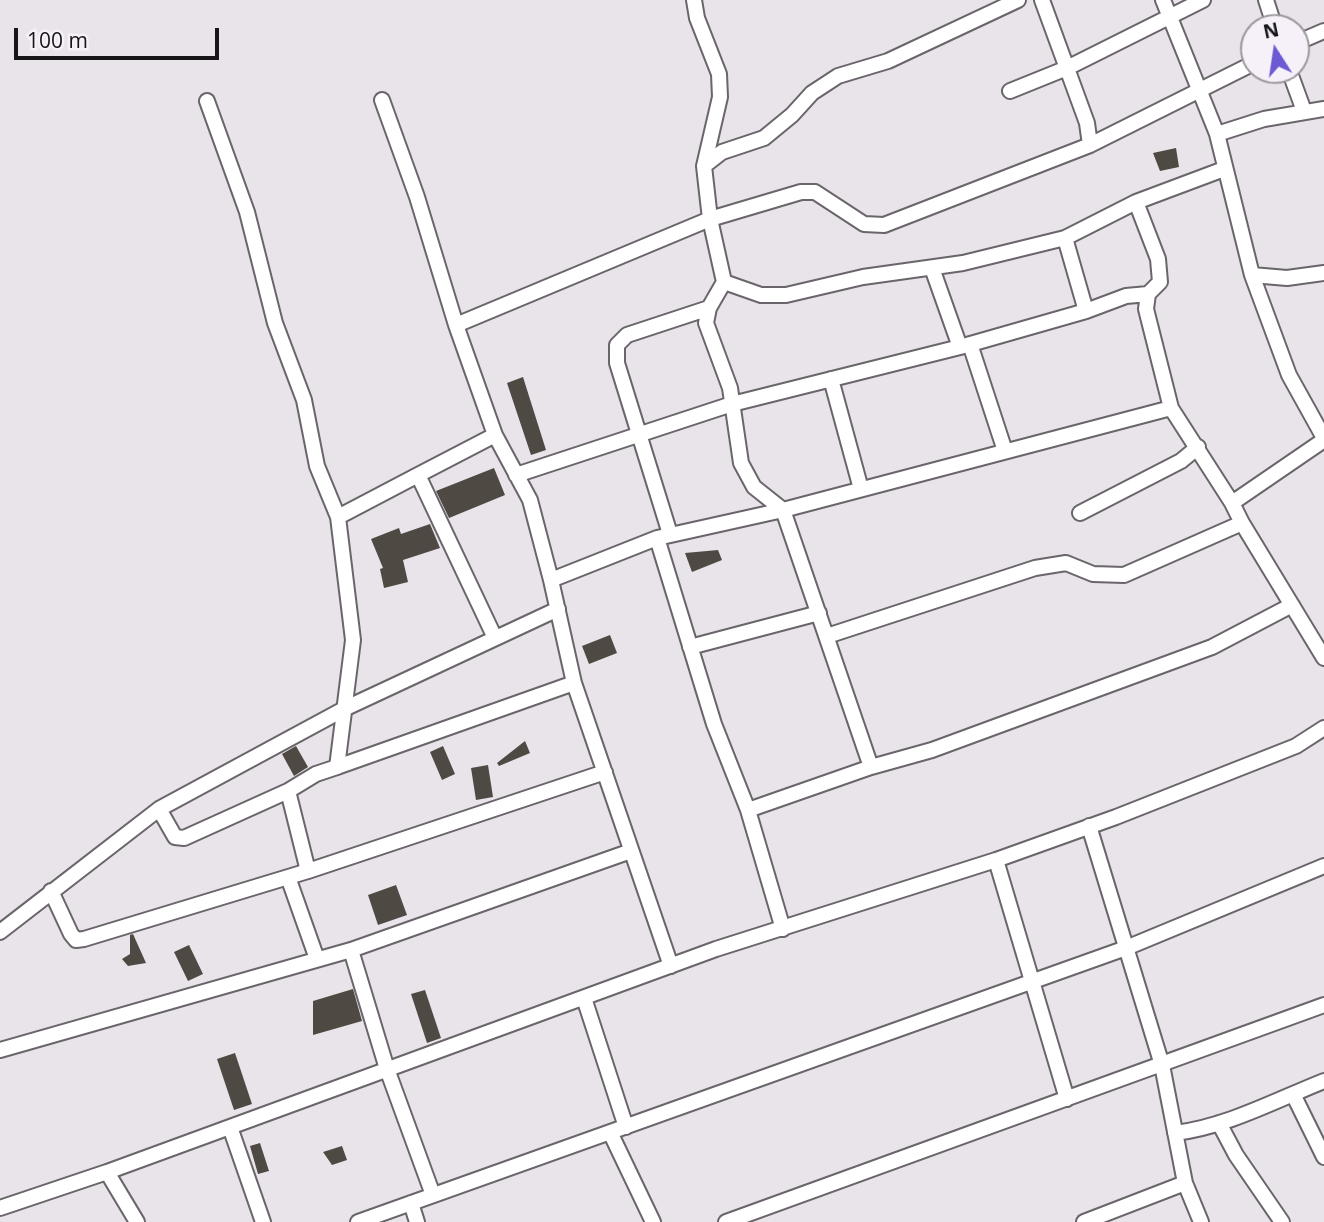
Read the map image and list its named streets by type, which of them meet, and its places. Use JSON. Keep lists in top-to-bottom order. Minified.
{"scale_bar":"100 m","north":"top"}
